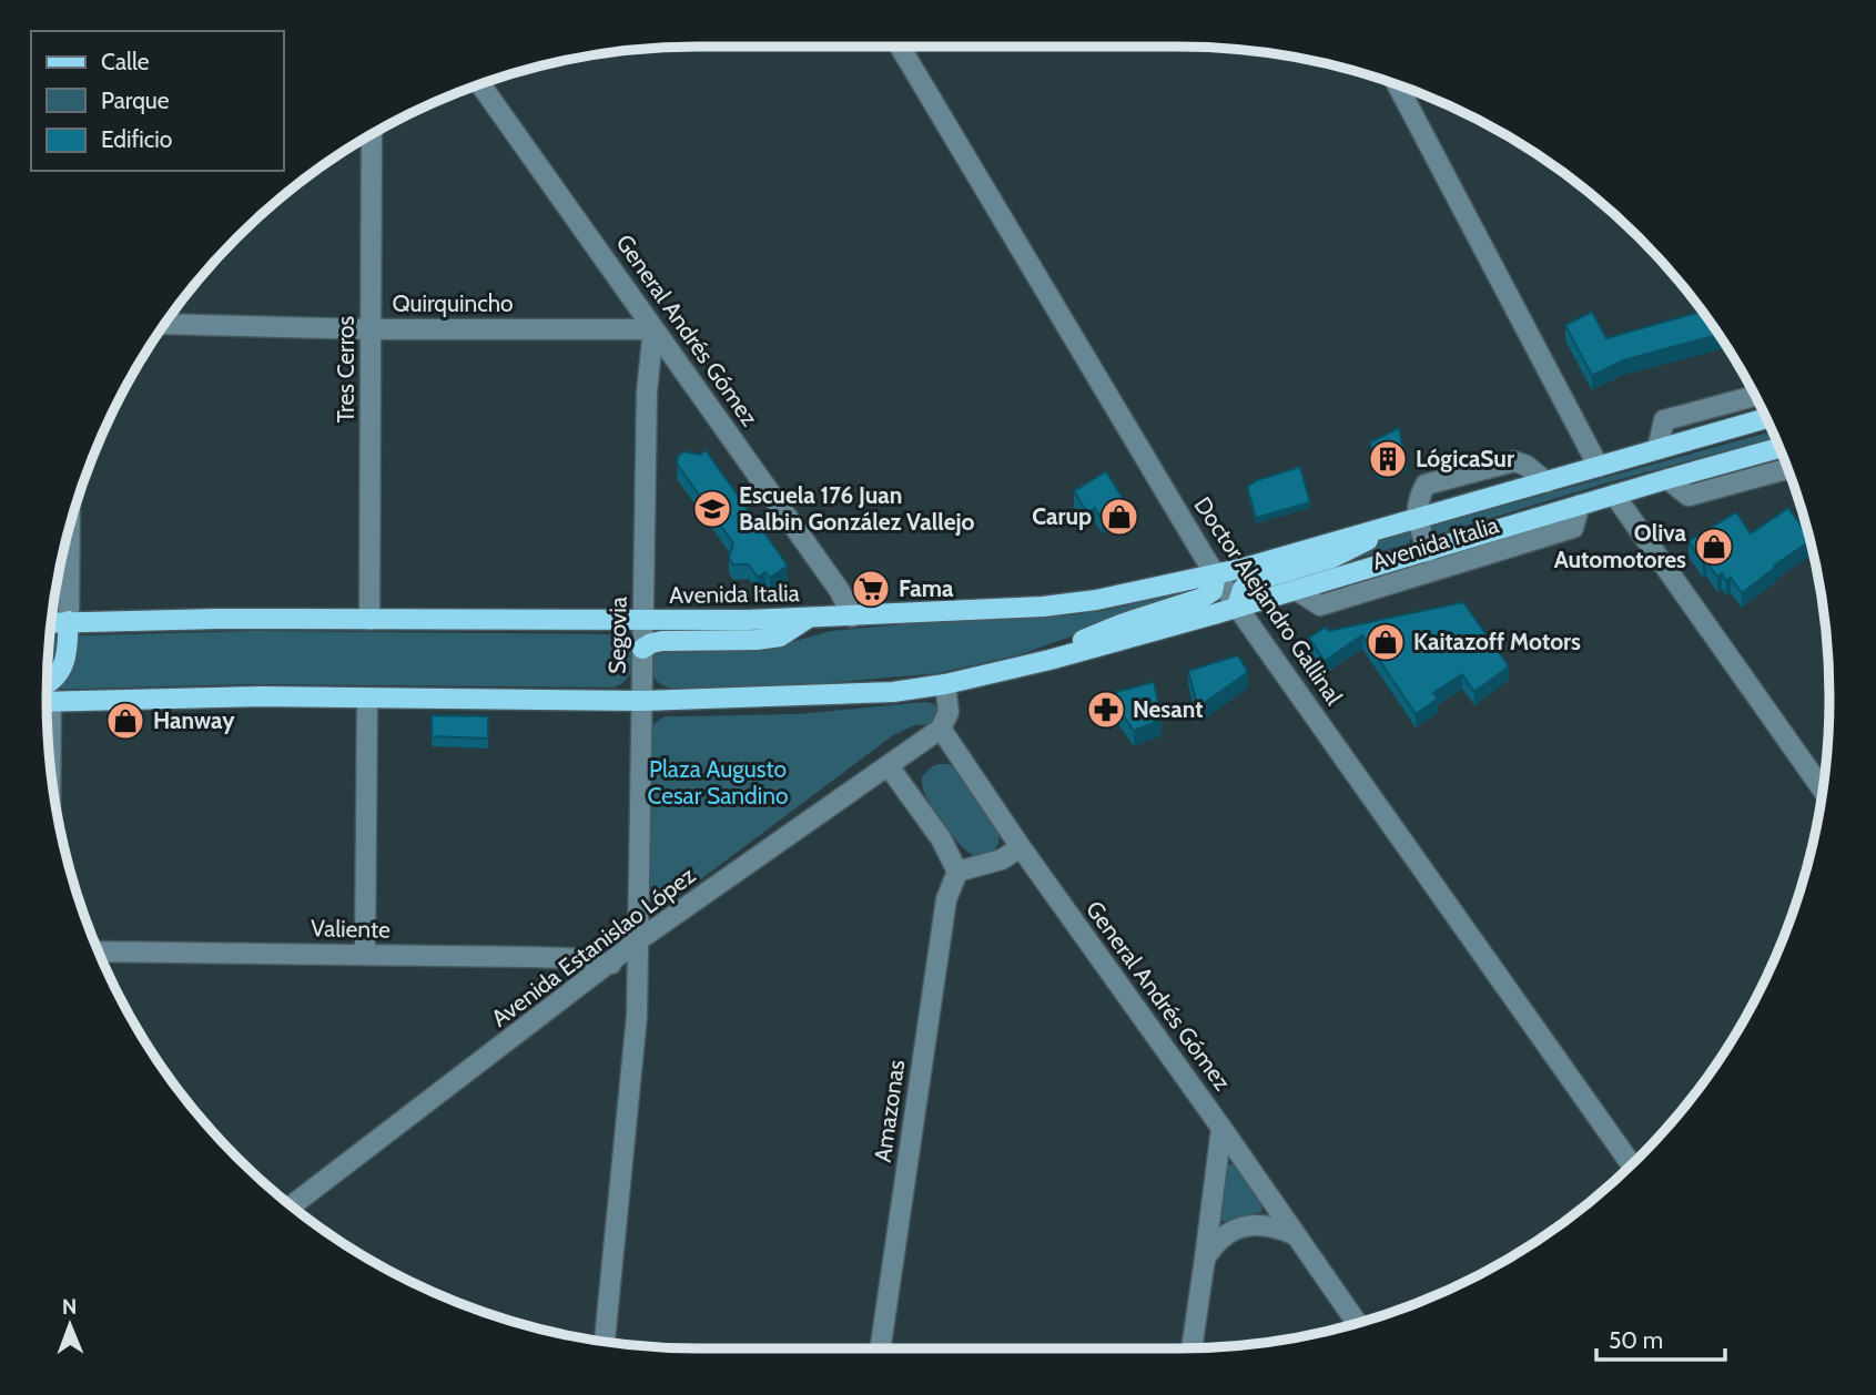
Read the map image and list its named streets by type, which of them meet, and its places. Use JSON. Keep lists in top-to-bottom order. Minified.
{"streets":{"main road":["Avenida Italia"],"street":["Quirquincho","General Andrés Gómez","Tres Cerros","Doctor Alejandro Gallinal","Segovia","Valiente","Avenida Estanislao López","Amazonas"]},"crossings":[["Quirquincho","General Andrés Gómez"],["Quirquincho","Tres Cerros"],["Quirquincho","Segovia"],["General Andrés Gómez","Avenida Italia"],["General Andrés Gómez","Segovia"],["General Andrés Gómez","Avenida Estanislao López"],["Tres Cerros","Avenida Italia"],["Avenida Italia","Doctor Alejandro Gallinal"],["Avenida Italia","Segovia"],["Segovia","Avenida Estanislao López"],["Valiente","Avenida Estanislao López"]],"parks":["Plaza Augusto Cesar Sandino"],"places":{"building":["LógicaSur"],"school or university":["Escuela 176 Juan Balbin González Vallejo"],"shop":["Carup","Oliva Automotores","Kaitazoff Motors","Hanway"],"supermarket":["Fama"],"pharmacy":["Nesant"]},"legend":["Calle","Parque","Edificio"],"scale_bar":"50 m","north":"top"}
